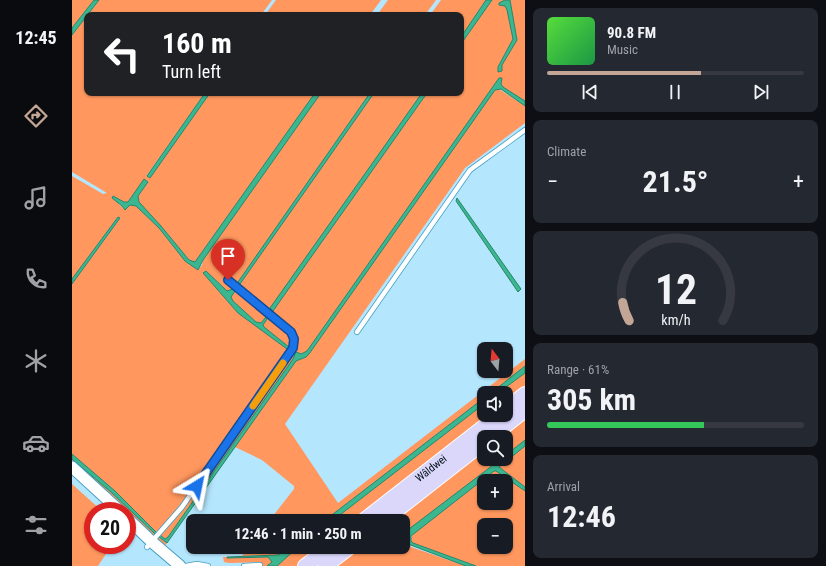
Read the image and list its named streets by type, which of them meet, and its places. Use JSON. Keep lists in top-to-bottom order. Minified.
{"streets":{"highway":["Wâldwei"]},"north":"top","page":{"tabs":"12:45","turn":["160 m","Turn left"],"song":["90.8 FM","Music"],"tile":["Climate",["Range · 61%","305 km"],["Arrival","12:46"]],"heat":["−","21.5°","+"],"map_buttons":["+","−"],"limit":"20","trip":"12:46 · 1 min · 250 m","gauge":["12","km/h"]}}
